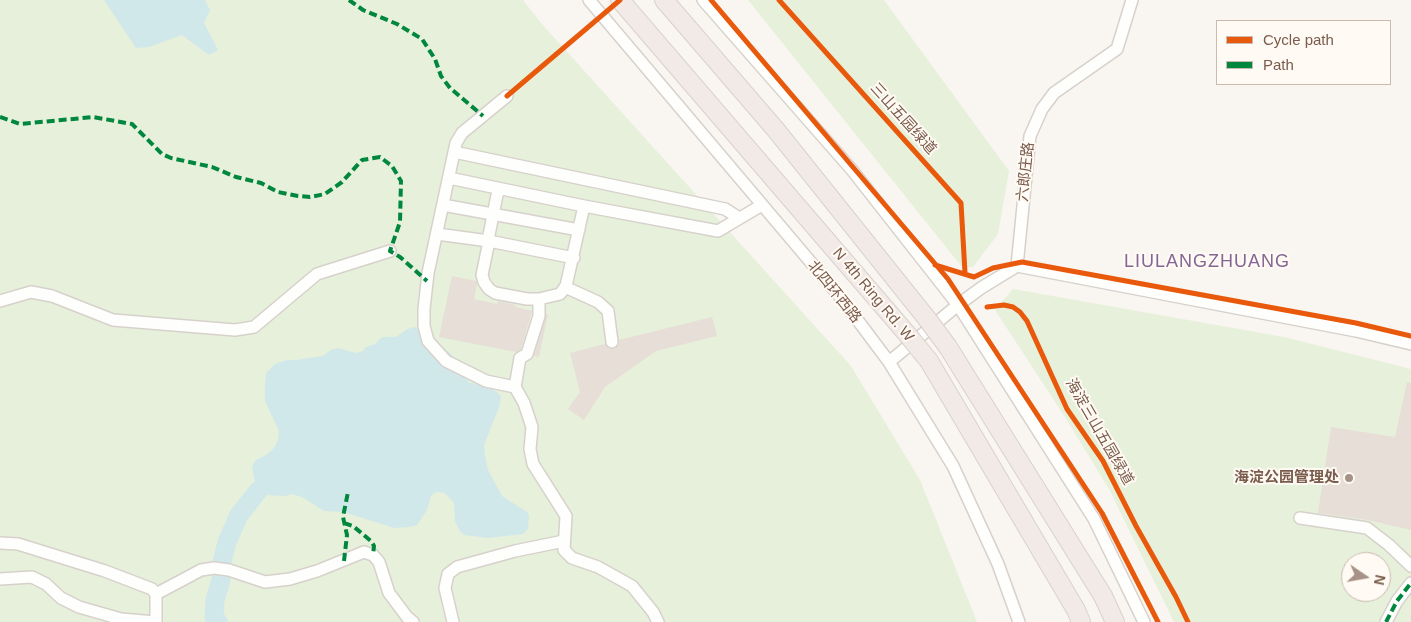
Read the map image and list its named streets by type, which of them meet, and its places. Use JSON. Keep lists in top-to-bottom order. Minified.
{"streets":{"highway":["N 4th Ring Rd. W"],"street":["六郎庄路","北四环西路"],"cycle path":["三山五园绿道","海淀三山五园绿道"]},"districts":["LIULANGZHUANG"],"places":["海淀公园管理处"],"legend":["Cycle path","Path"],"north":"right"}
